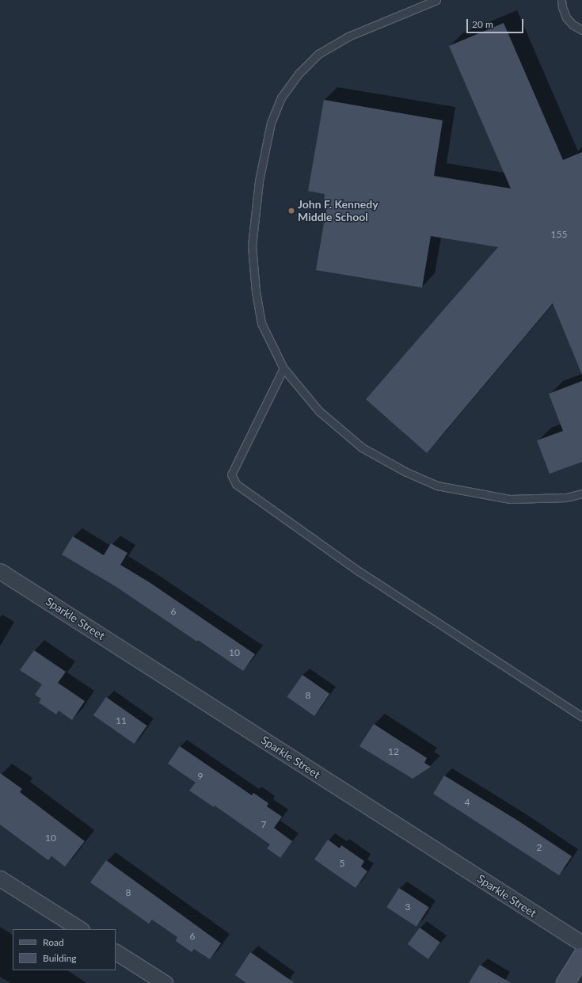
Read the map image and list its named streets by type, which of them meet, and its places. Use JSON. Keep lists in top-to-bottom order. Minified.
{"streets":{"street":["Sparkle Street"]},"places":["John F. Kennedy Middle School"],"house_numbers":["155","6","10","8","11","12","9","4","7","10","2","5","8","3","6"],"legend":["Road","Building"],"scale_bar":"20 m"}
